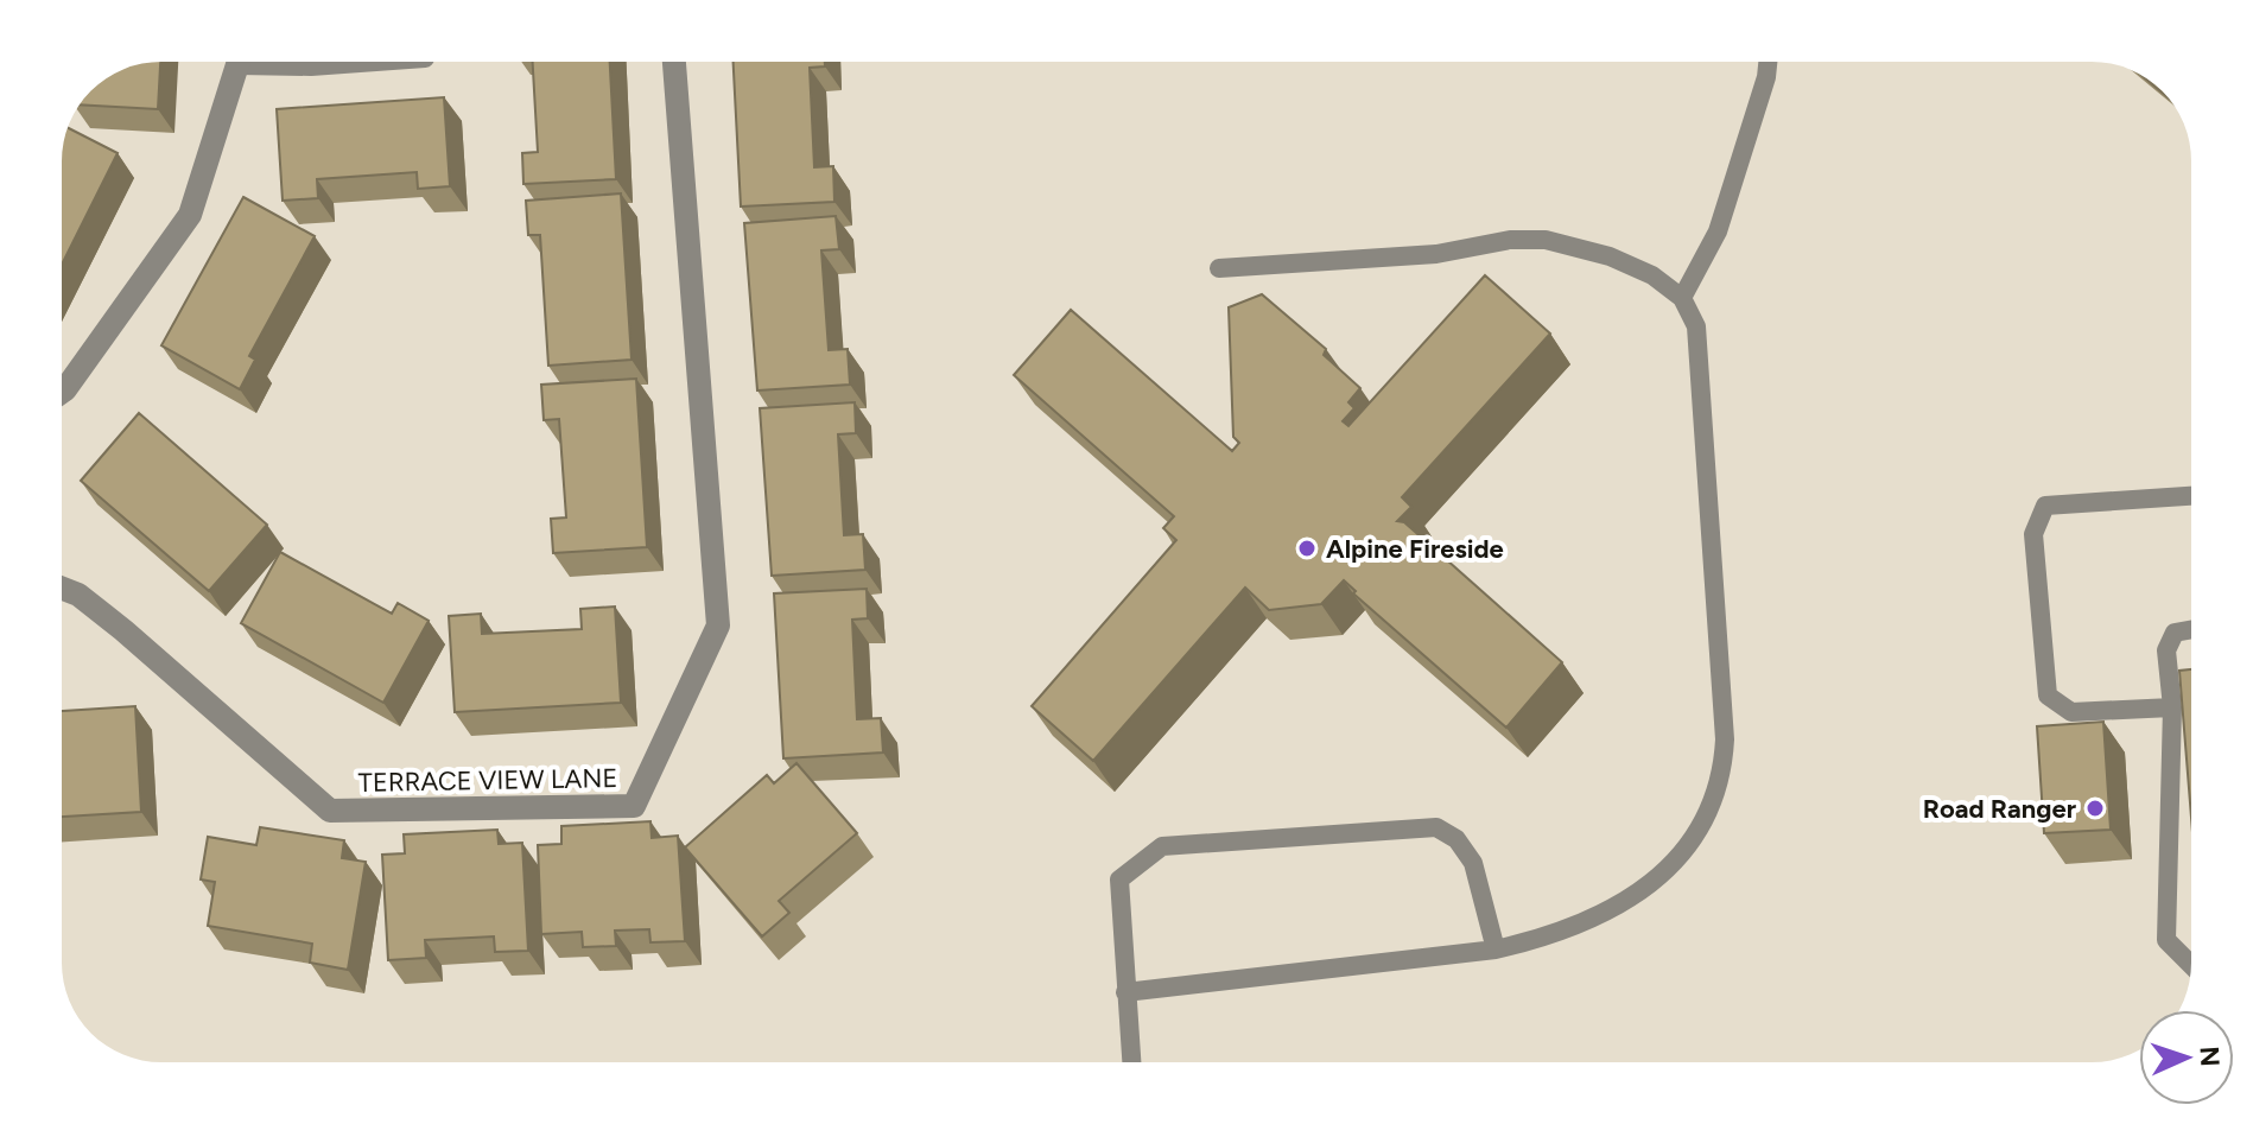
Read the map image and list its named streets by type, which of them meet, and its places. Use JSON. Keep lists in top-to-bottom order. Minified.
{"streets":{"street":["TERRACE VIEW LANE"]},"places":["Alpine Fireside","Road Ranger"],"north":"right"}
